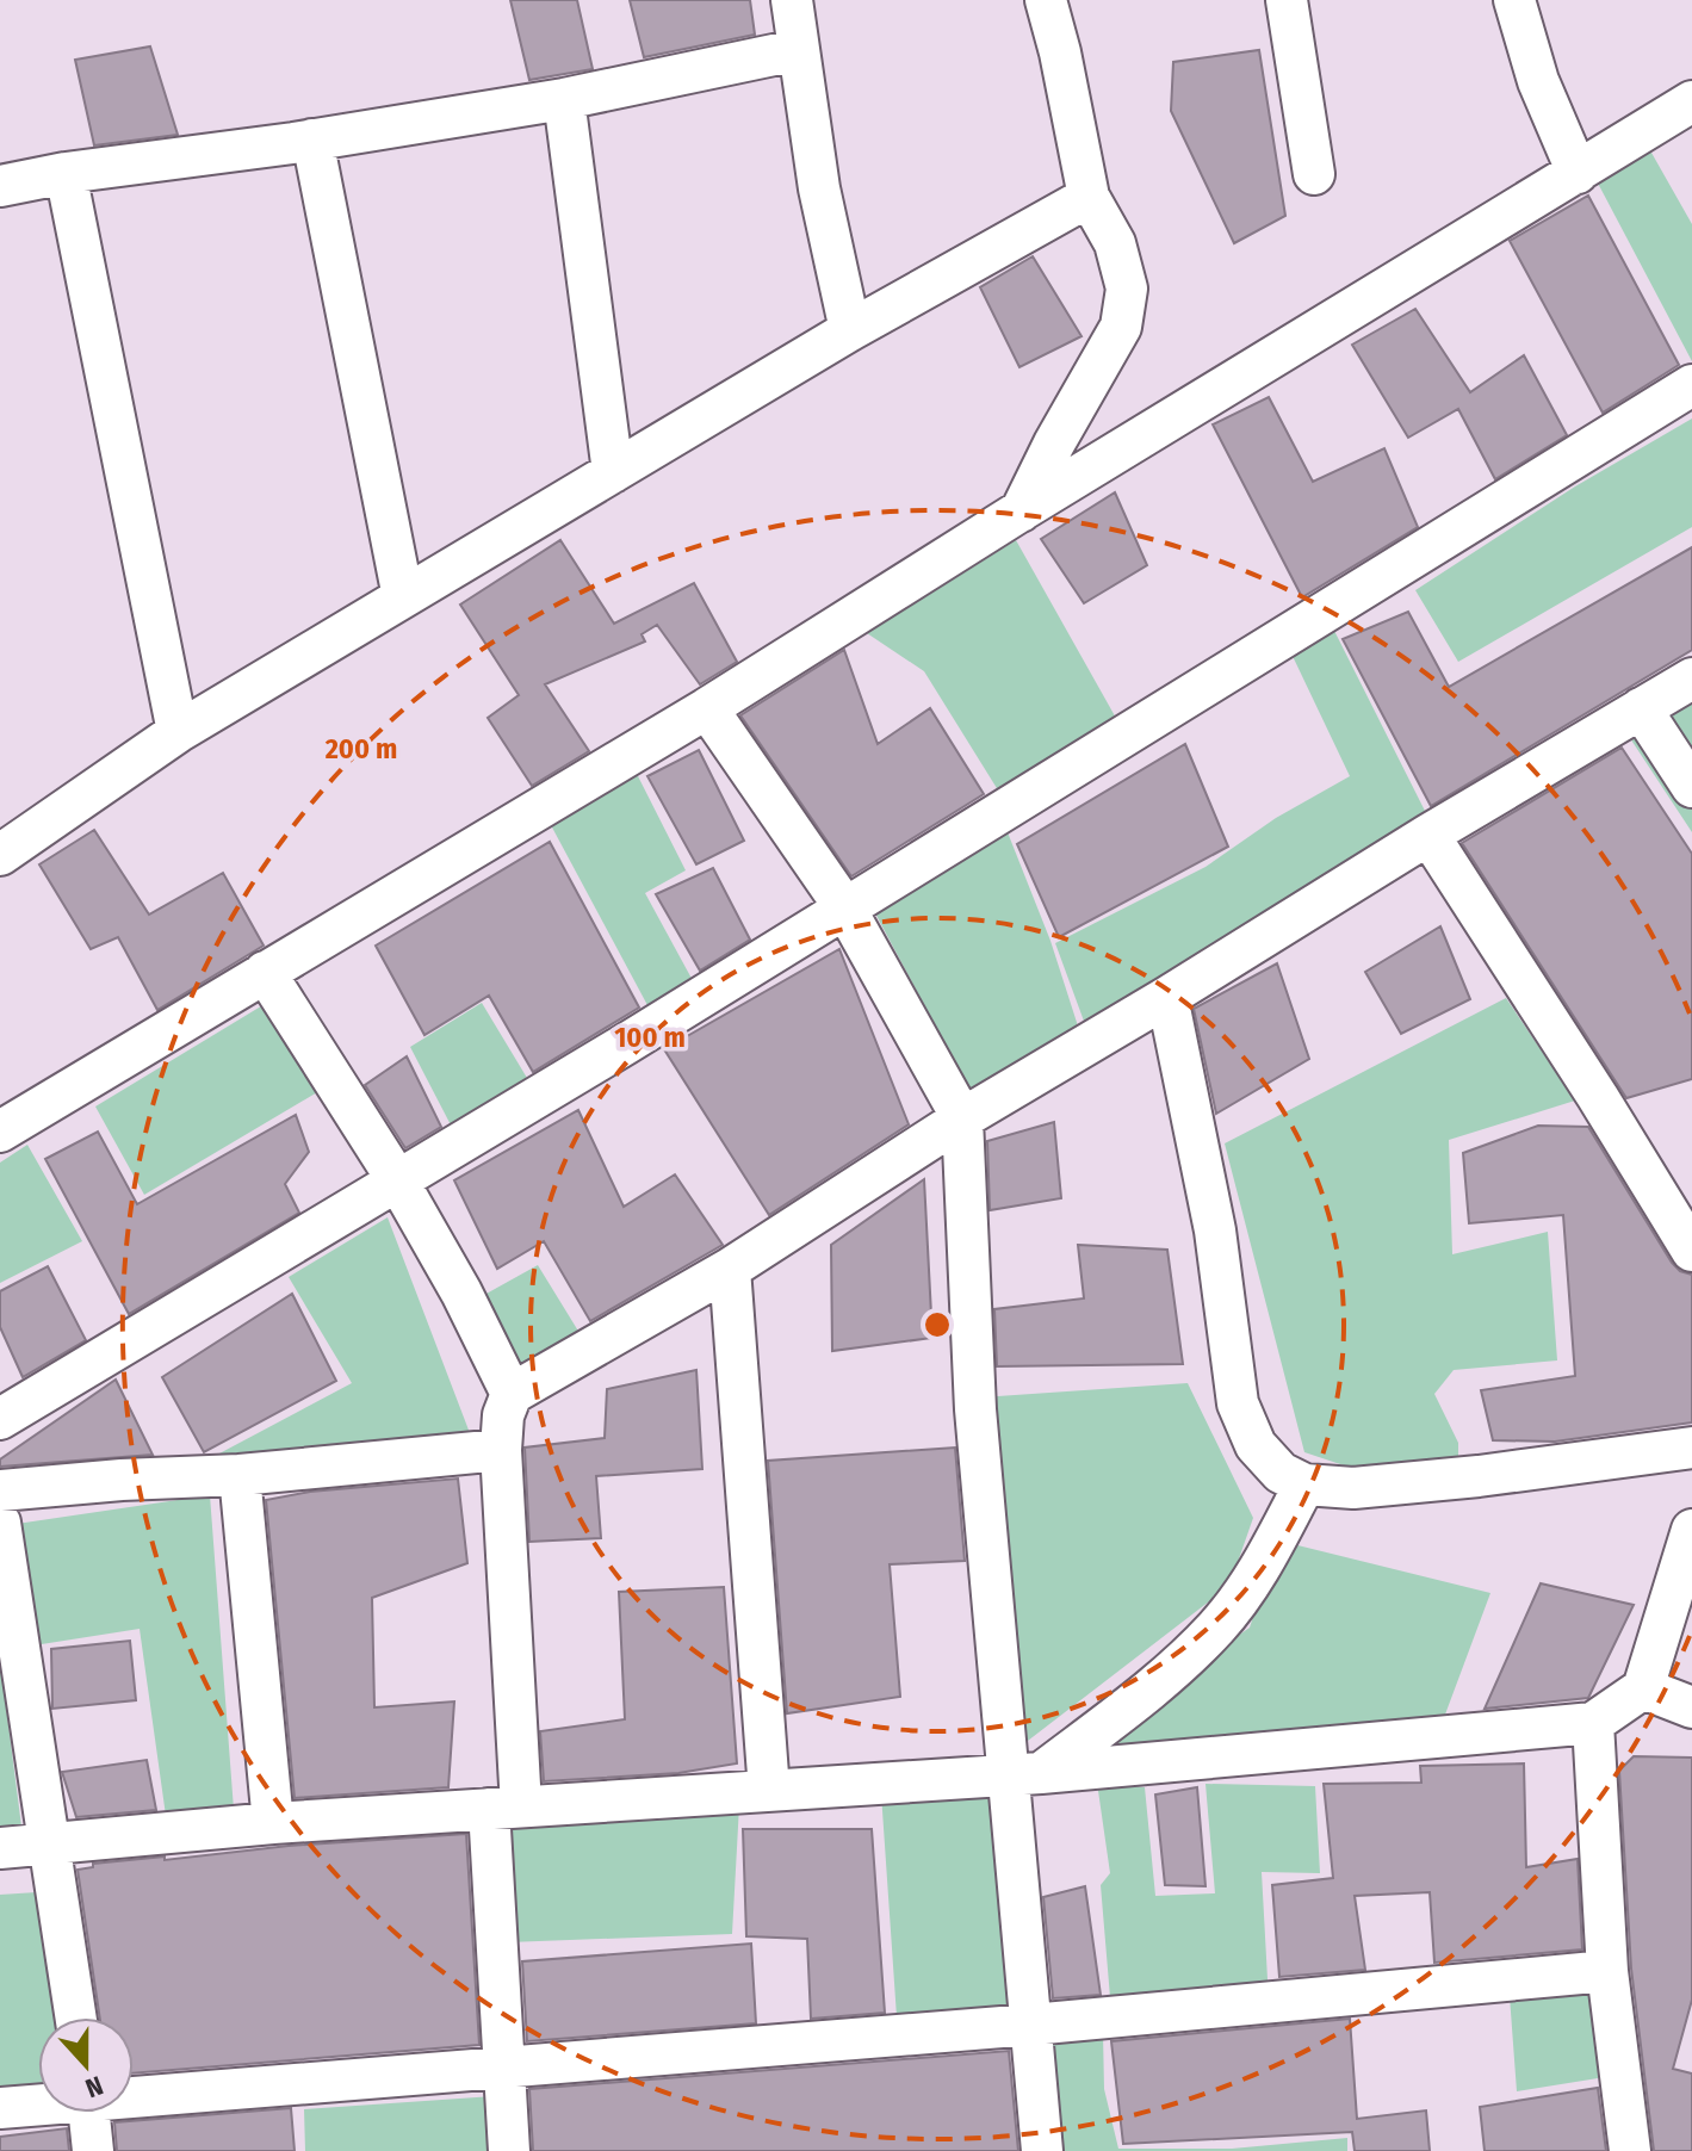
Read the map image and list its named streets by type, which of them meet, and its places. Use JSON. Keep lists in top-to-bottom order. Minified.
{"north":"bottom","rings":["200 m","100 m"]}
